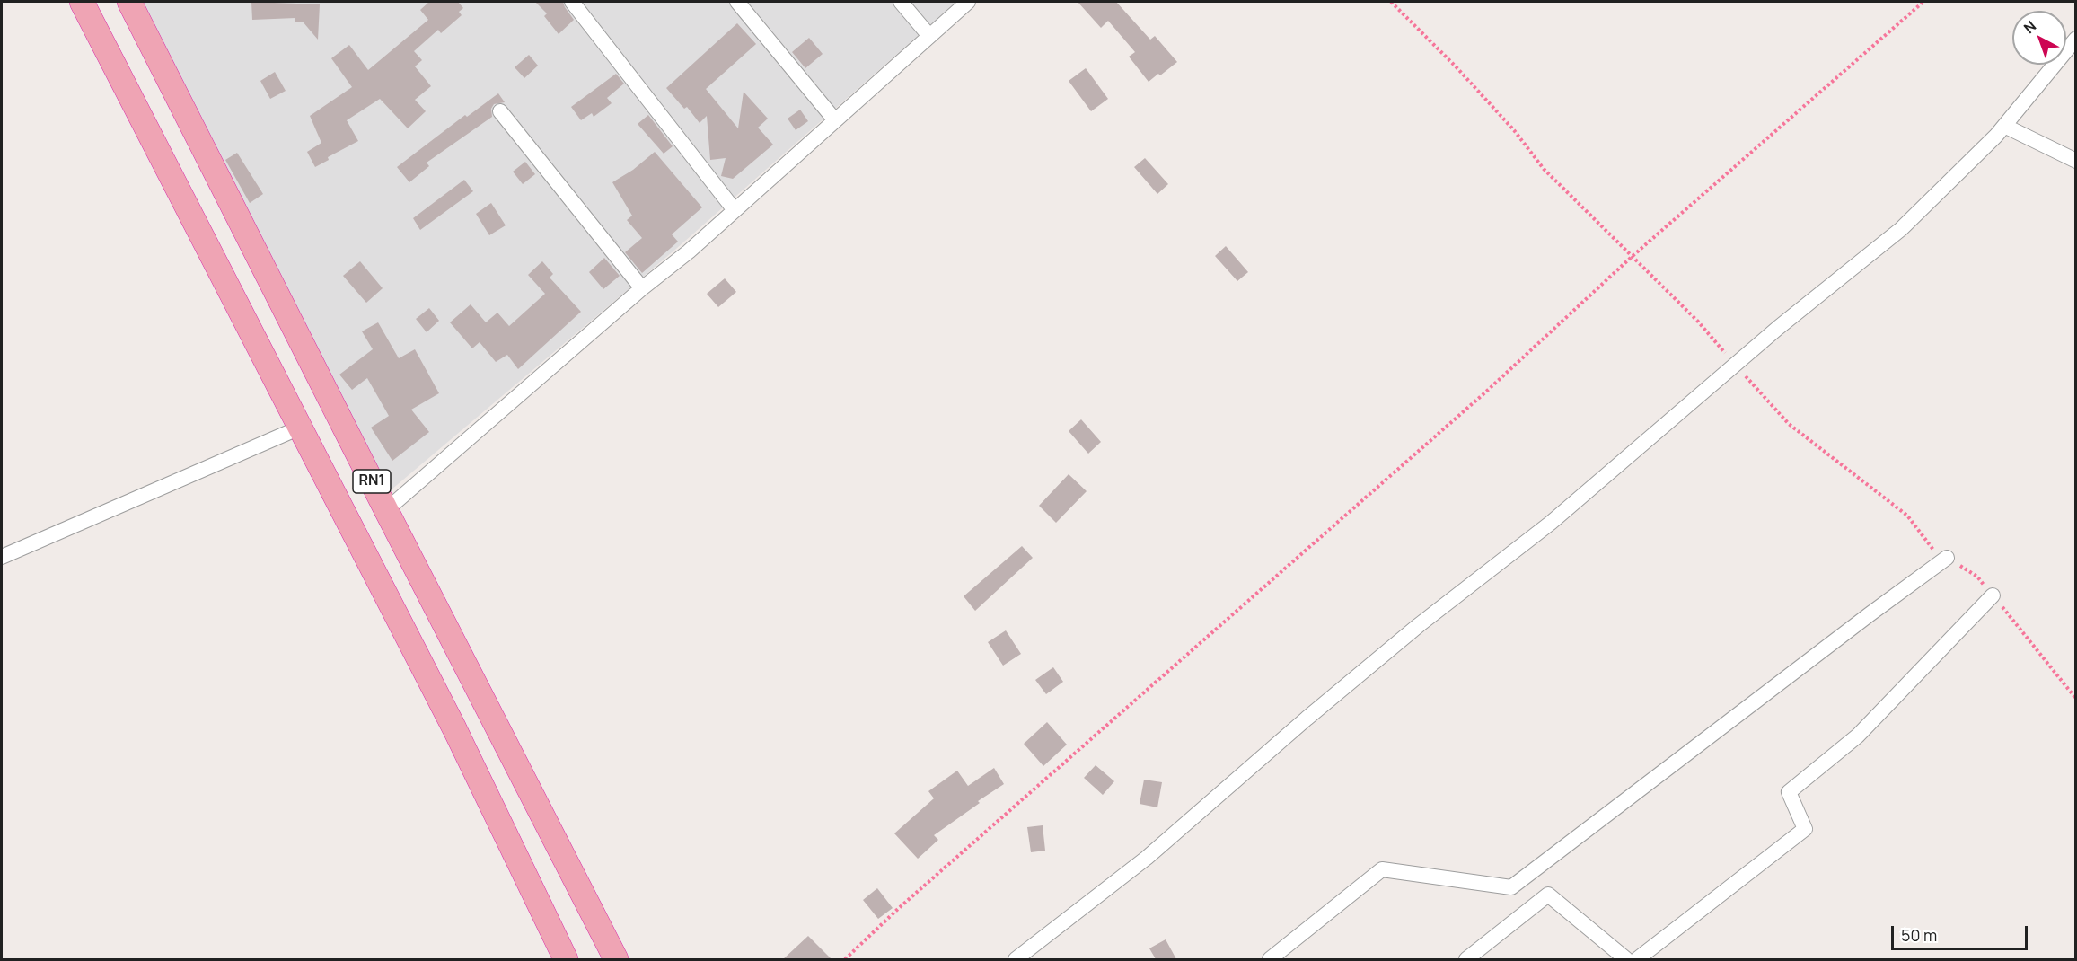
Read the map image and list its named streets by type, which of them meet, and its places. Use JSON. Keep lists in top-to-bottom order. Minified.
{"streets":{"highway":["RN1"]},"scale_bar":"50 m","north":"top left"}
